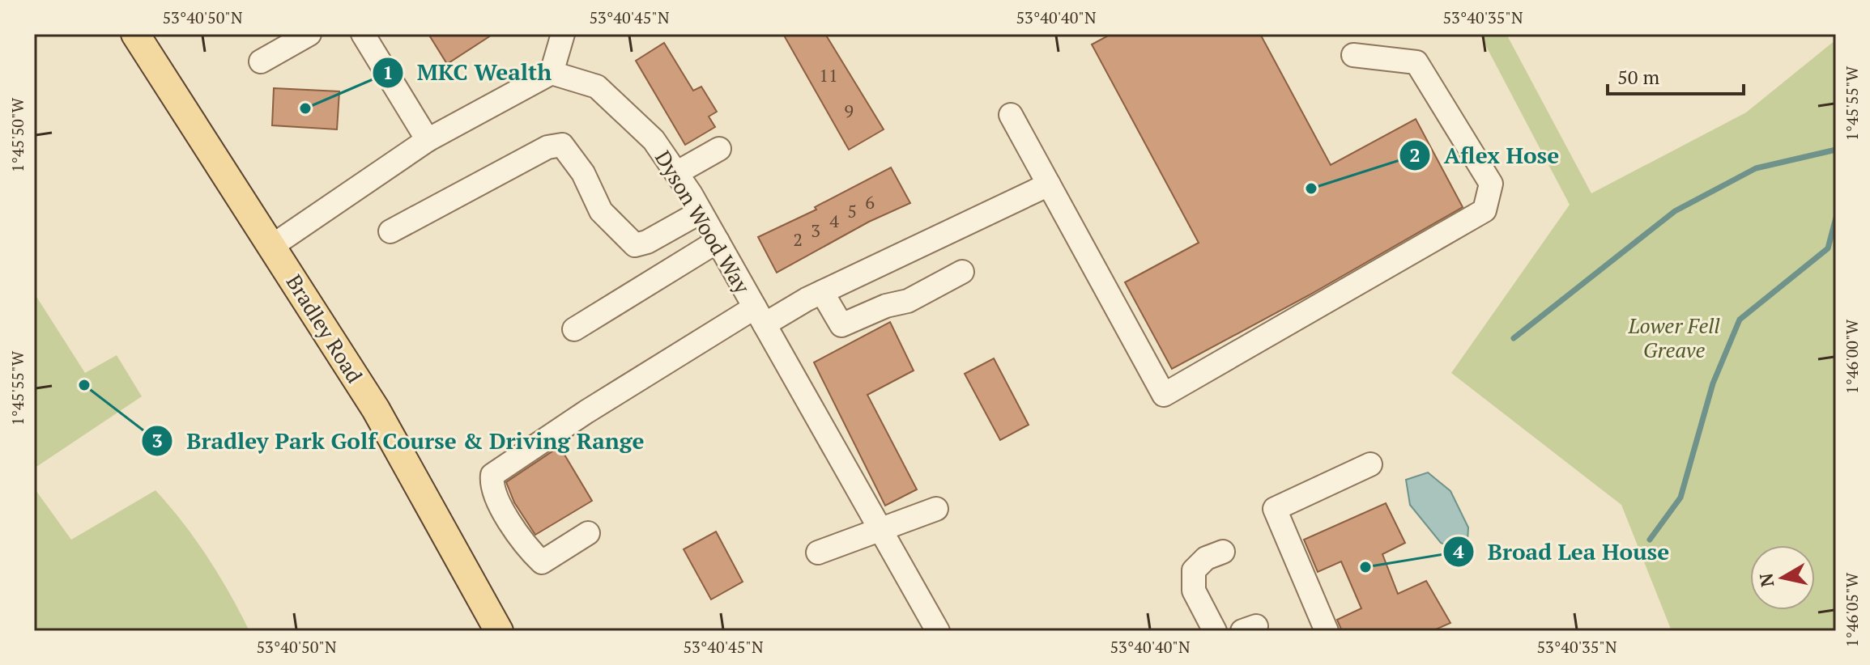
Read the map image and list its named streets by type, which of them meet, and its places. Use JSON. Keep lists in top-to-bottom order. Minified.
{"streets":{"main road":["Bradley Road"],"street":["Dyson Wood Way"]},"parks":["Lower Fell Greave"],"places":["MKC Wealth","Aflex Hose","Bradley Park Golf Course & Driving Range","Broad Lea House"],"house_numbers":["11","9","6","5","4","3","2"],"scale_bar":"50 m","north":"left","coordinates":["53°40'50\"N","53°40'45\"N","53°40'40\"N","53°40'35\"N","1°45'55\"W","1°45'50\"W","1°46'00\"W","1°46'05\"W"]}
